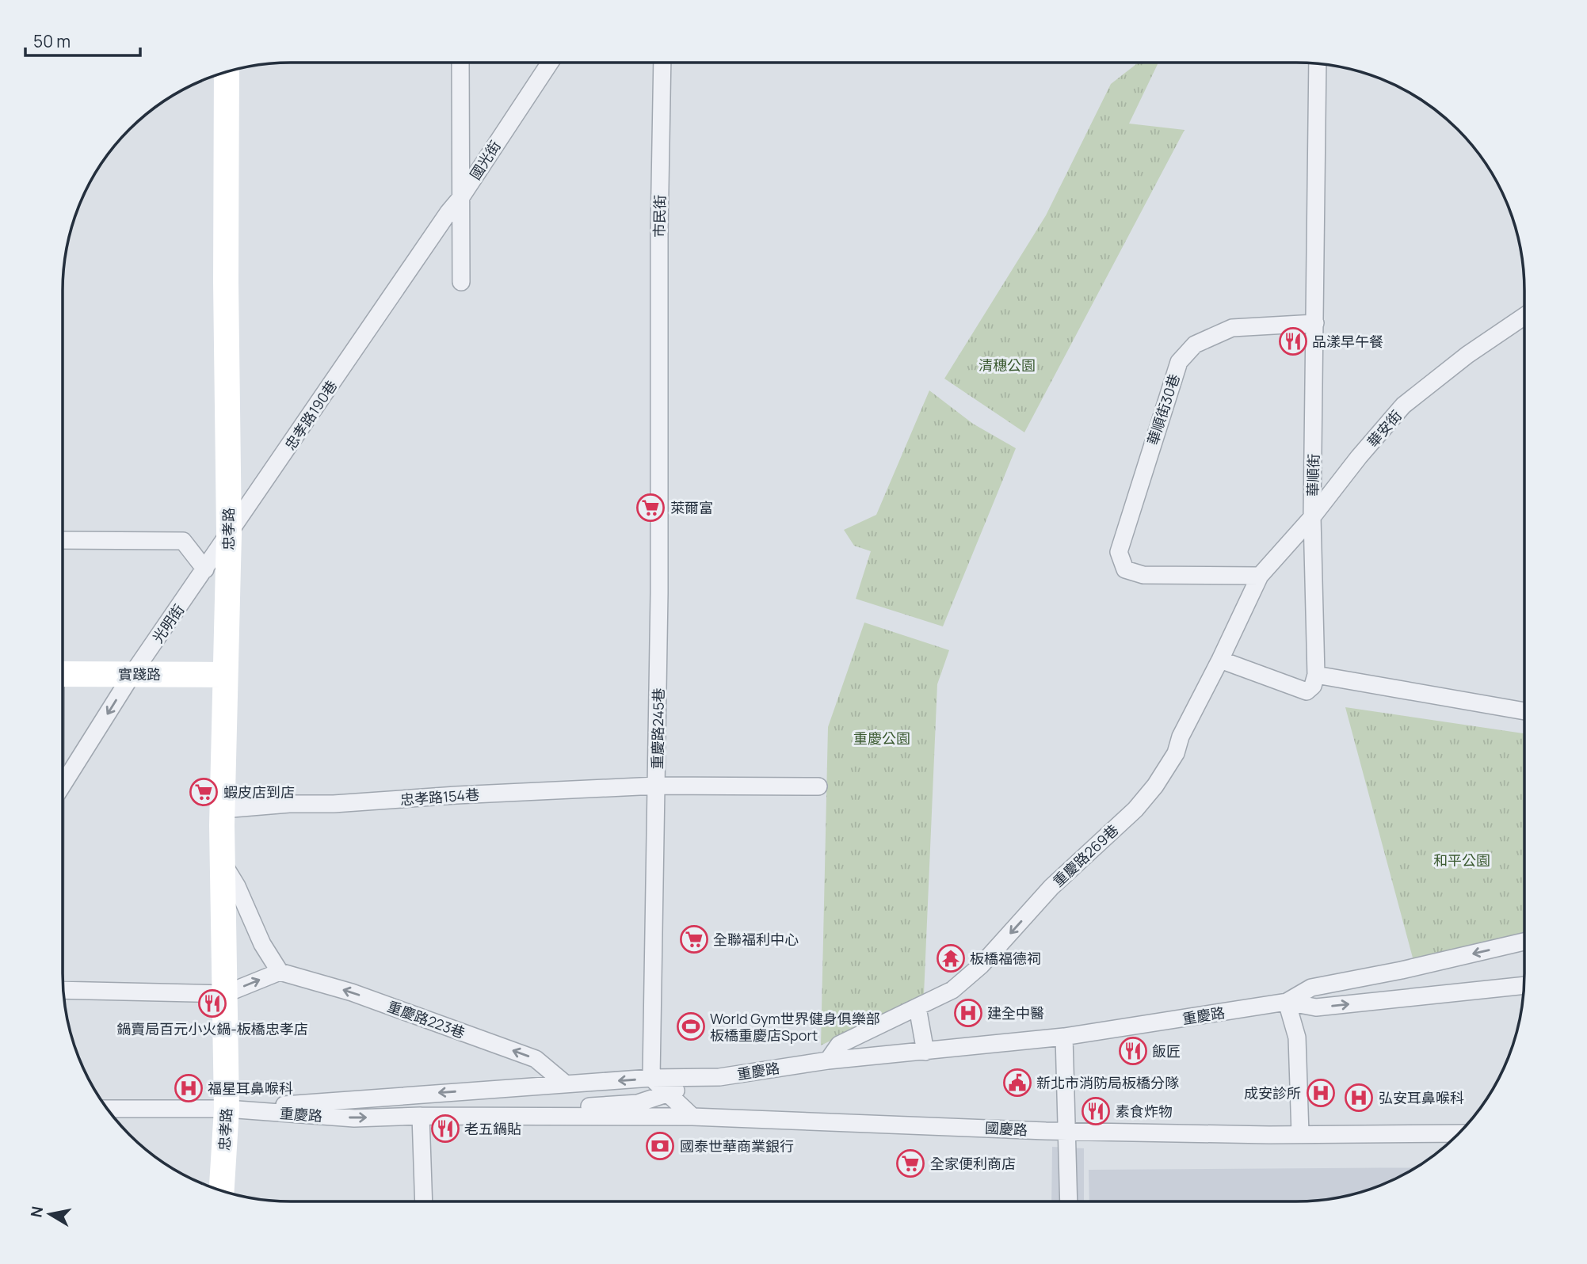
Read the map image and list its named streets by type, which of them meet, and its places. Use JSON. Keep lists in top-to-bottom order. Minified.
{"streets":{"street":["國光街","市民街","華順街30巷","忠孝路190巷","華安街","華順街","忠孝路","光明街","實踐路","重慶路245巷","忠孝路154巷","重慶路269巷","重慶路","重慶路223巷","國慶路"]},"crossings":[["國光街","忠孝路190巷"],["市民街","重慶路245巷"],["華順街30巷","華安街"],["華順街30巷","華順街"],["華順街30巷","重慶路269巷"],["忠孝路190巷","忠孝路"],["忠孝路190巷","光明街"],["華安街","華順街"],["華安街","重慶路269巷"],["忠孝路","光明街"],["忠孝路","實踐路"],["忠孝路","忠孝路154巷"],["忠孝路","重慶路"],["光明街","實踐路"],["重慶路245巷","忠孝路154巷"],["重慶路245巷","重慶路"],["重慶路269巷","重慶路"],["重慶路","重慶路223巷"],["重慶路","國慶路"]],"one_way":["光明街","重慶路269巷","重慶路223巷"],"parks":["清穗公園","重慶公園","和平公園"],"places":{"restaurant":["品漾早午餐","鍋賣局百元小火鍋-板橋忠孝店","飯匠","素食炸物","老五鍋貼"],"supermarket":["萊爾富","蝦皮店到店","全聯福利中心","全家便利商店"],"temple":["板橋福德祠"],"hospital":["建全中醫","福星耳鼻喉科","成安診所","弘安耳鼻喉科"],"sports":["World Gym世界健身俱樂部 板橋重慶店Sport"],"public building":["新北市消防局板橋分隊"],"bank":["國泰世華商業銀行"]},"scale_bar":"50 m","north":"left"}
